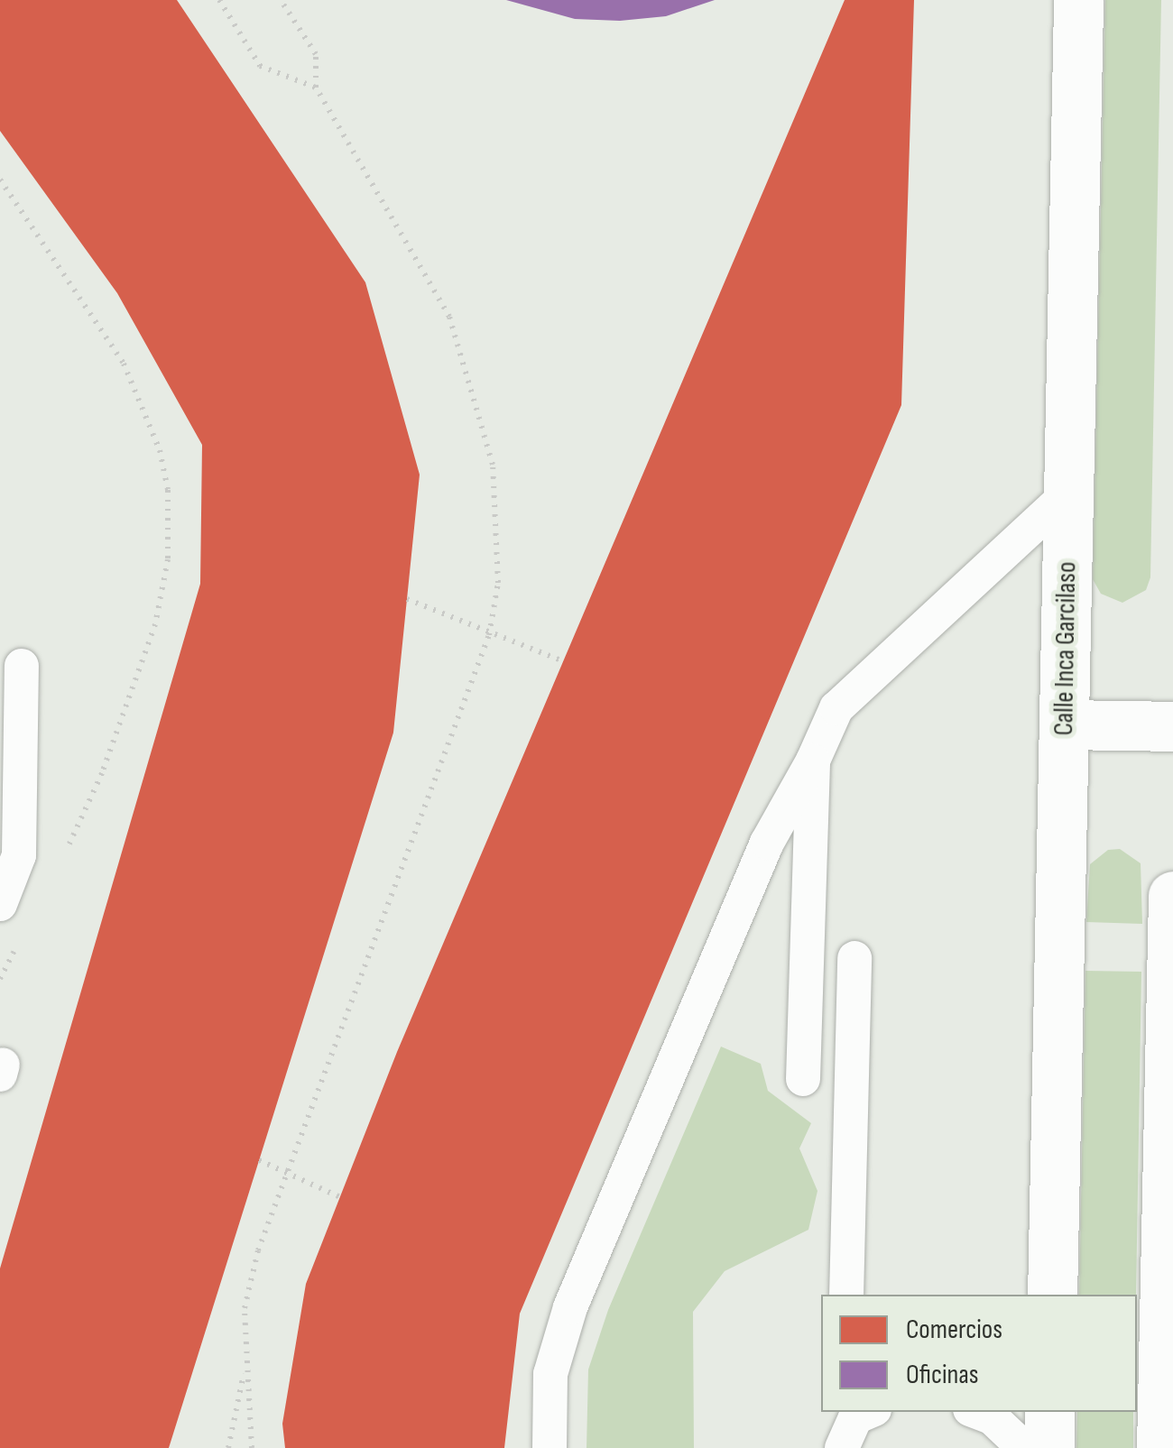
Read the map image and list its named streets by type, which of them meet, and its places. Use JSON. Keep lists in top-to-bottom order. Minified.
{"streets":{"street":["Calle Inca Garcilaso"]},"legend":["Comercios","Oficinas"]}
